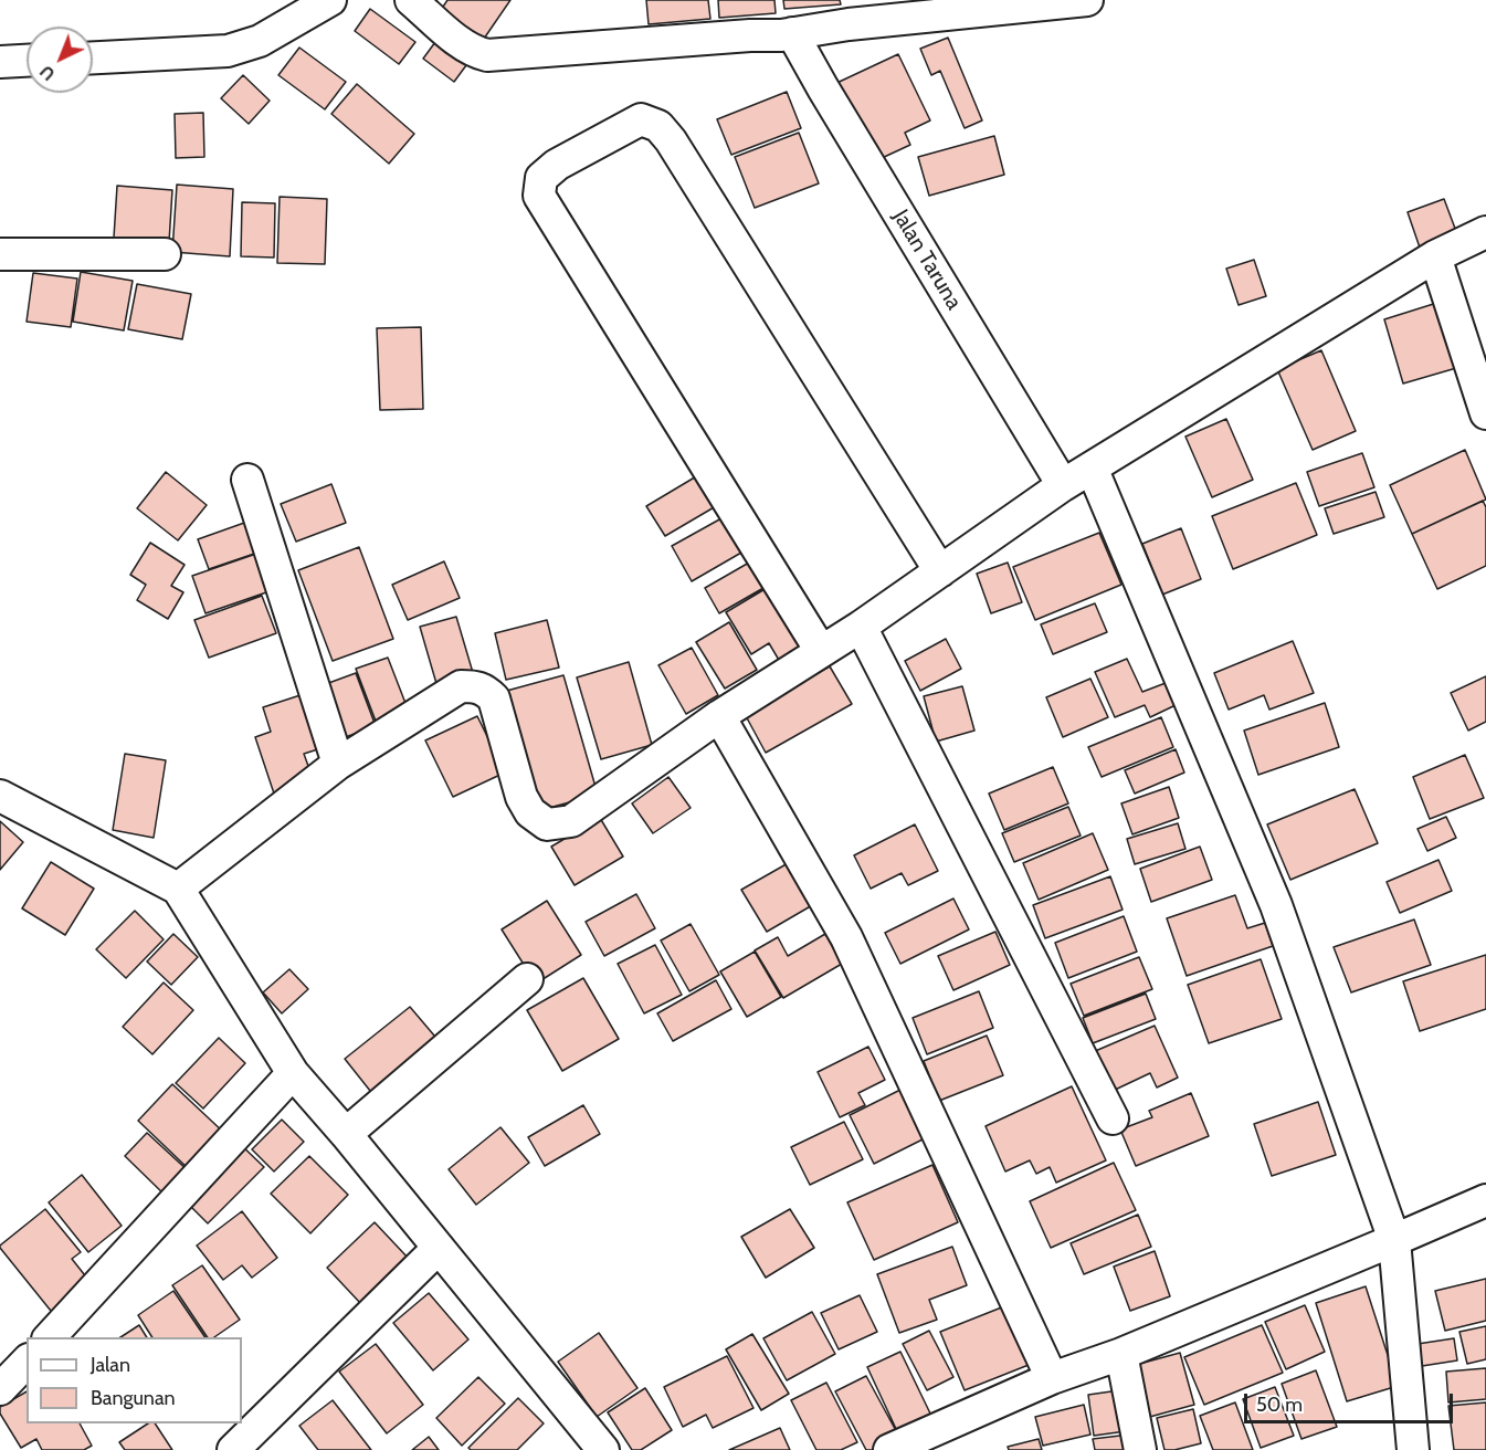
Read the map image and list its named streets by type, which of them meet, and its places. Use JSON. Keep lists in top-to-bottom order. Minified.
{"streets":{"street":["Jalan Taruna"]},"legend":["Jalan","Bangunan"],"scale_bar":"50 m","north":"bottom left"}
